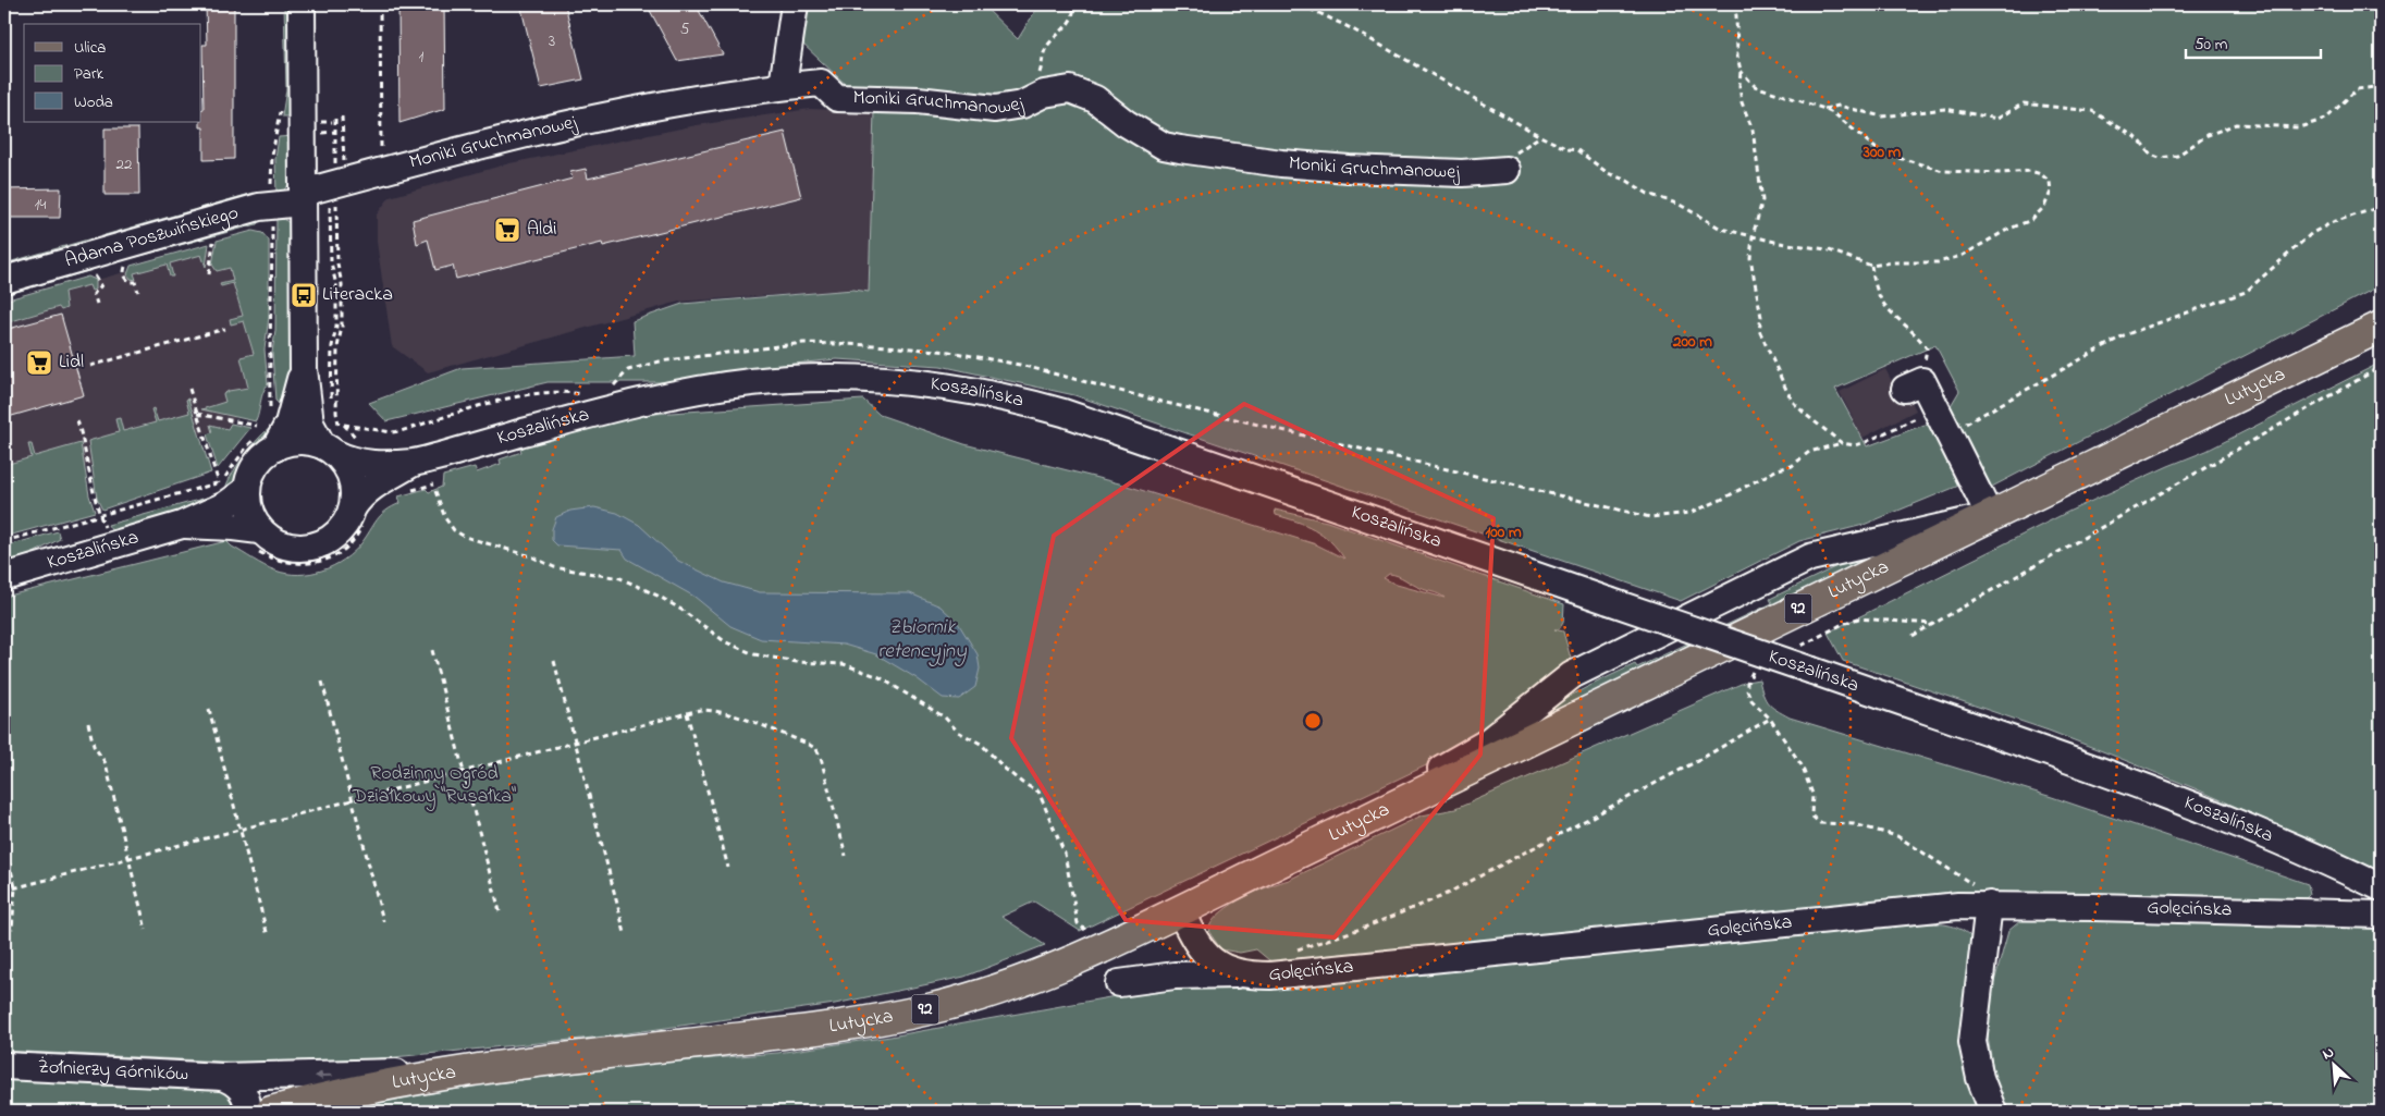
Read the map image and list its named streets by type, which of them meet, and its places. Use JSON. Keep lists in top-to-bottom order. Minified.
{"streets":{"main road":["Lutycka","92"],"street":["Moniki Gruchmanowej","Adama Poszwińskiego","Koszalińska","Golęcińska","Żołnierzy Górników"]},"crossings":[["Moniki Gruchmanowej","Adama Poszwińskiego"],["Lutycka","Golęcińska"],["Lutycka","Żołnierzy Górników"]],"one_way":["Żołnierzy Górników"],"water":["Zbiornik retencyjny"],"parks":["Rodzinny Ogród Działkowy \"Rusałka\""],"places":{"supermarket":["Aldi","Lidl"],"bus stop":["Literacka"]},"house_numbers":["5","3","1","22","14"],"legend":["Ulica","Park","Woda"],"scale_bar":"50 m","north":"top left","rings":["300 m","200 m","100 m"]}
